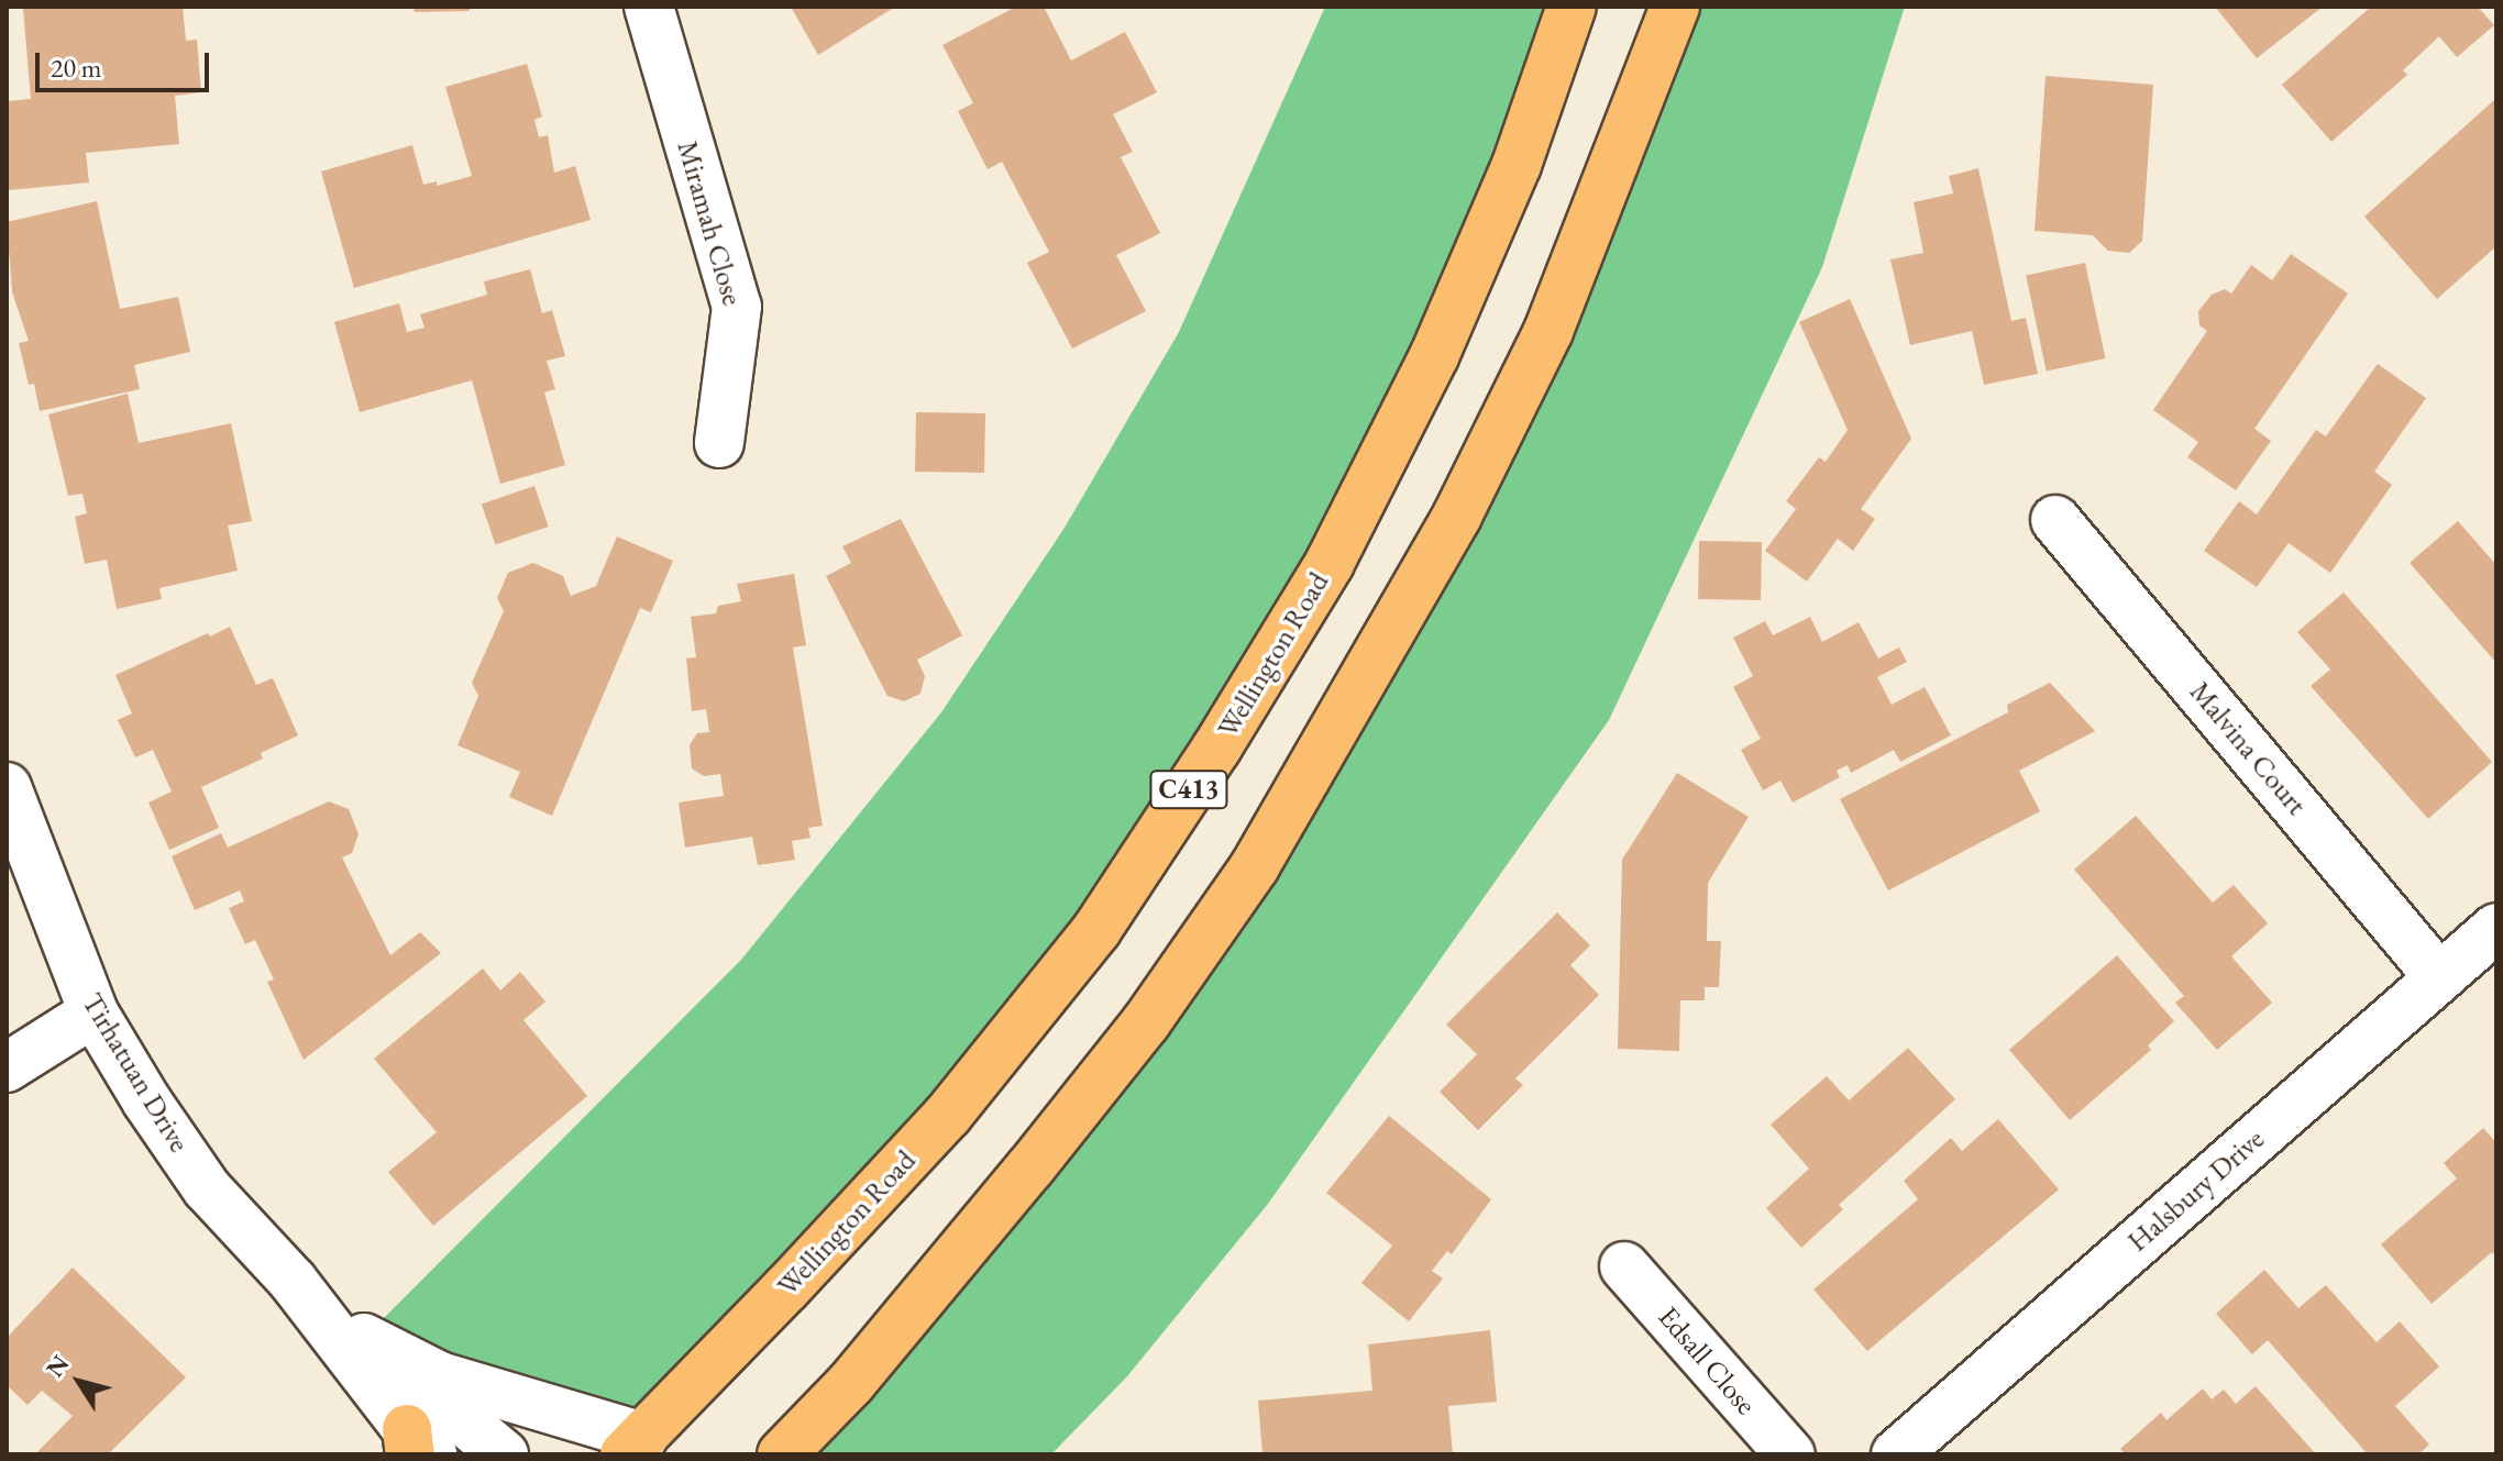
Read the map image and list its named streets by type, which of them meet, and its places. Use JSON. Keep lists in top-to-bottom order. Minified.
{"streets":{"main road":["Wellington Road","C413"],"street":["Miramah Close","Malvina Court","Tirhatuan Drive","Halsbury Drive","Edsall Close"]},"crossings":[["Wellington Road","Tirhatuan Drive"],["Malvina Court","Halsbury Drive"]],"scale_bar":"20 m","north":"top left"}
